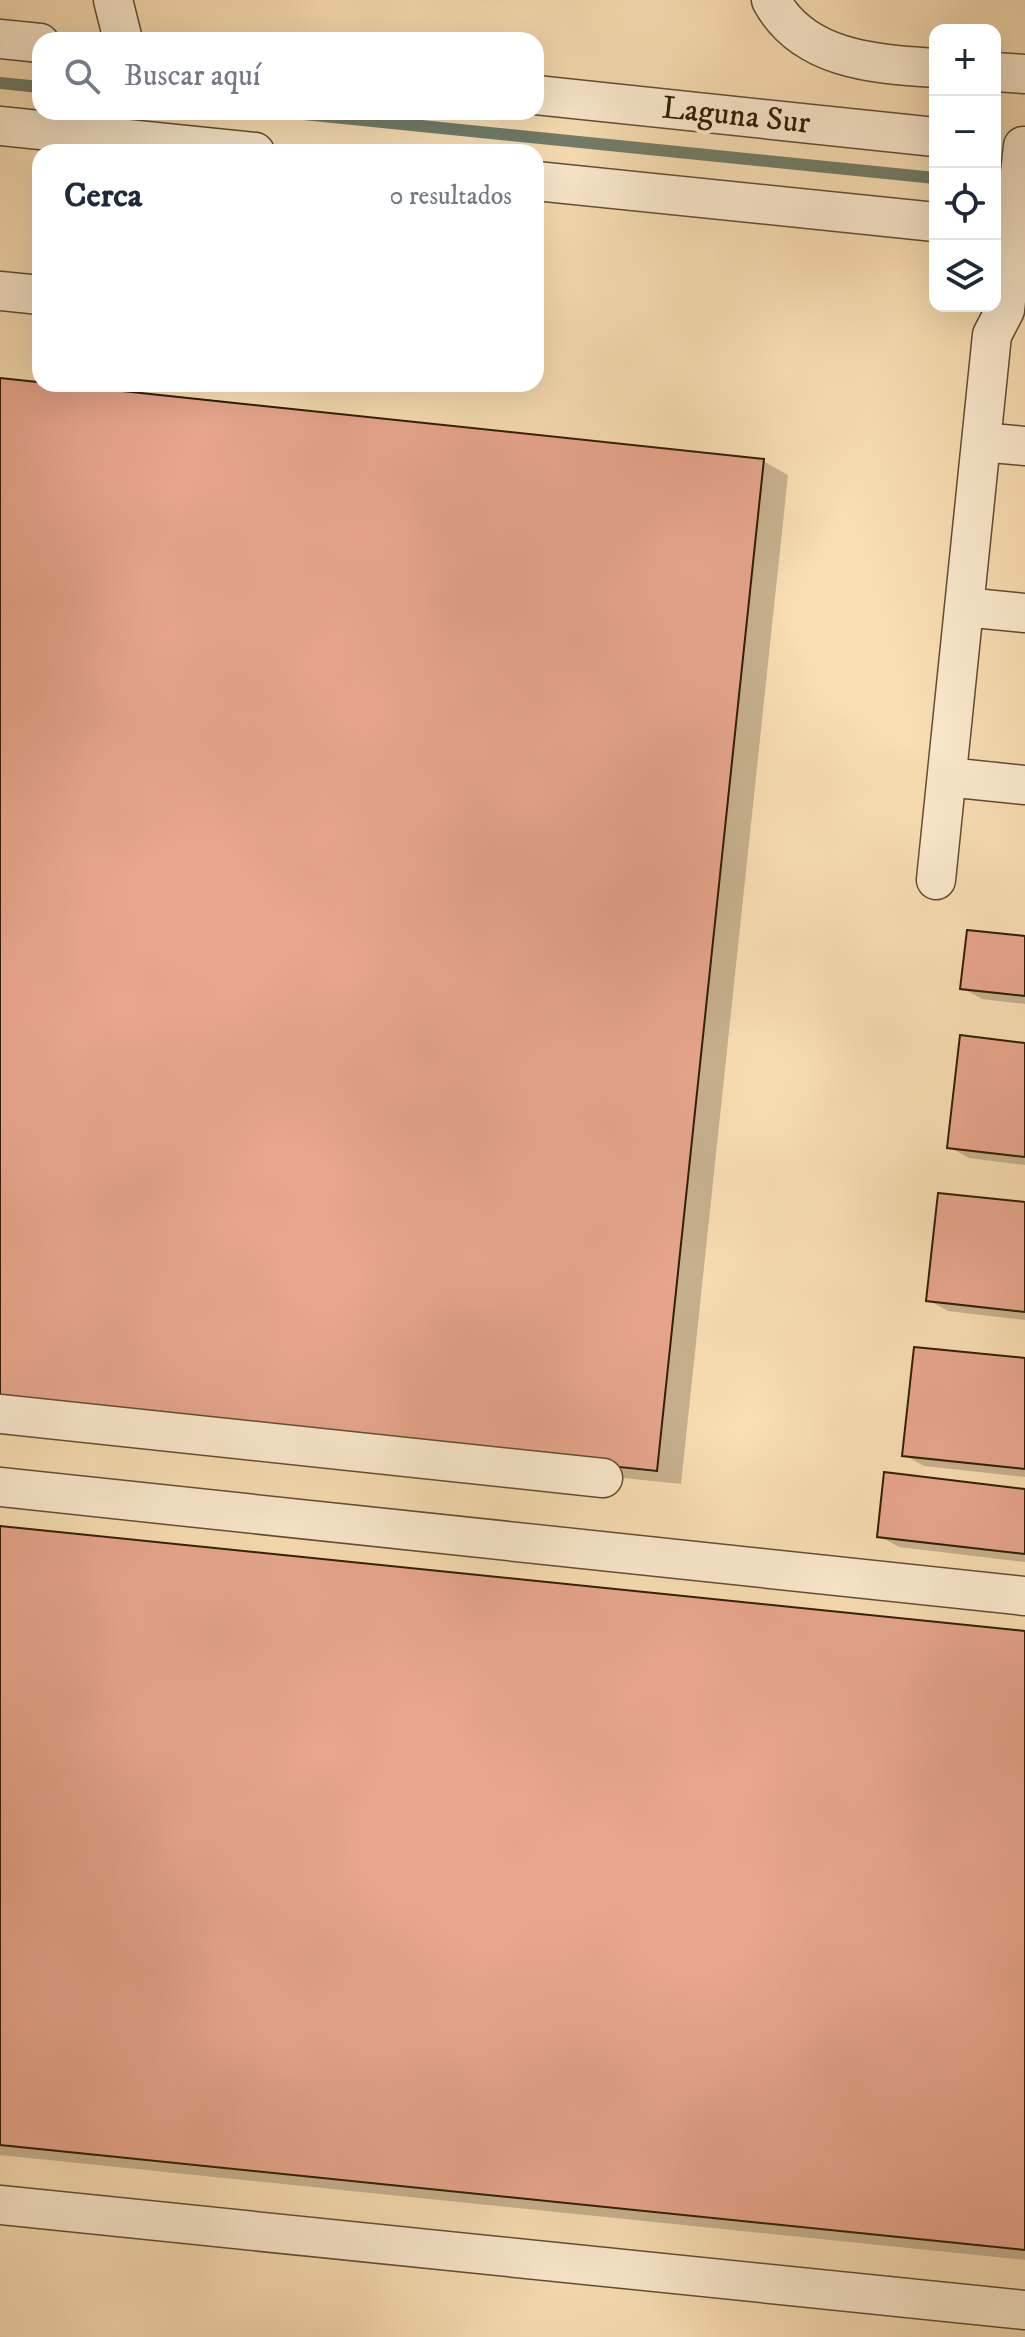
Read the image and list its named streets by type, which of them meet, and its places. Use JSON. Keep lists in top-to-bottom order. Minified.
{"streets":{"street":["Laguna Sur"]},"page":{"map_buttons":["+","−"],"search":"Buscar aquí","heading":["Cerca","0 resultados"]}}
